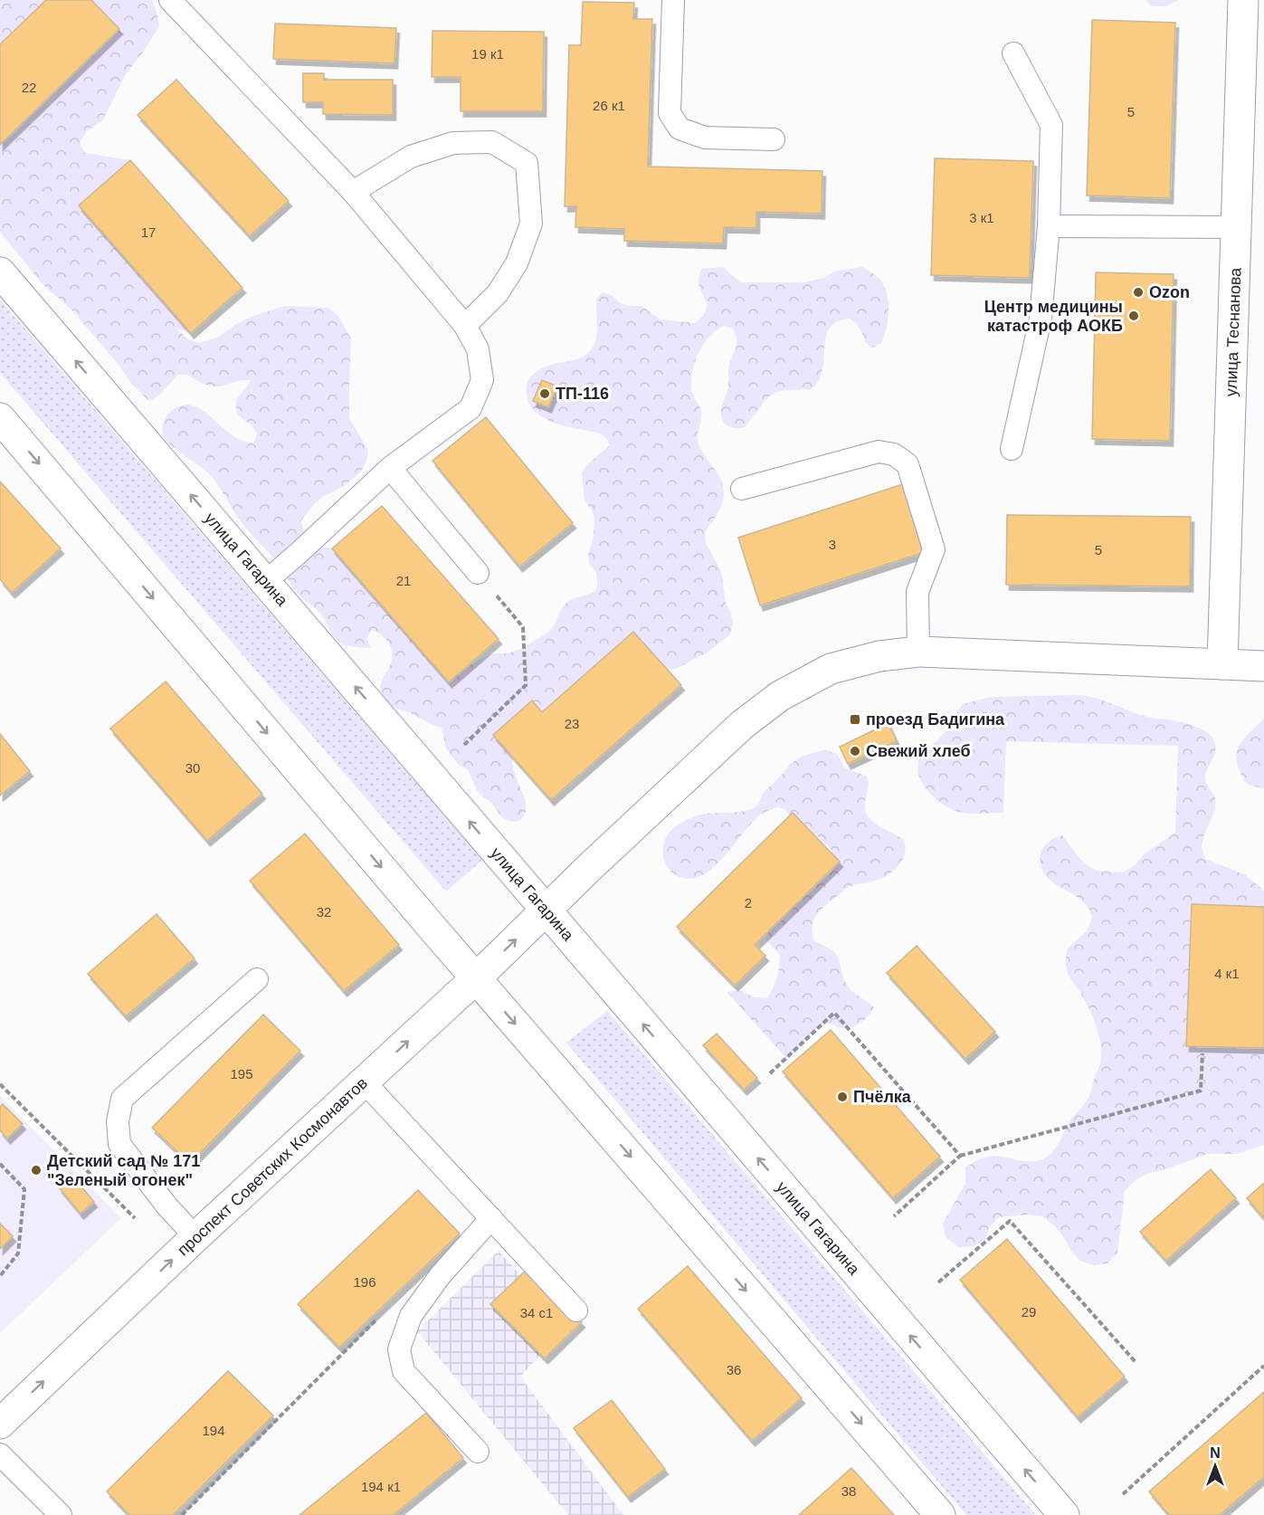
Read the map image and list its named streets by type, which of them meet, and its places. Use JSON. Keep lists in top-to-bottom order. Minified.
{"streets":{"main road":["улица Теснанова","улица Гагарина","проспект Советских Космонавтов"]},"crossings":[["улица Гагарина","проспект Советских Космонавтов"]],"one_way":["проспект Советских Космонавтов"],"places":{"other":["Ozon","Центр медицины катастроф АОКБ","ТП-116","Свежий хлеб","Пчёлка","Детский сад № 171 \"Зеленый огонек\""],"transit":["проезд Бадигина"]},"house_numbers":["19 к1","22","26 к1","5","3 к1","17","3","5","21","23","30","2","32","4 к1","195","196","29","34 с1","36","194","194 к1","38"],"north":"top"}
